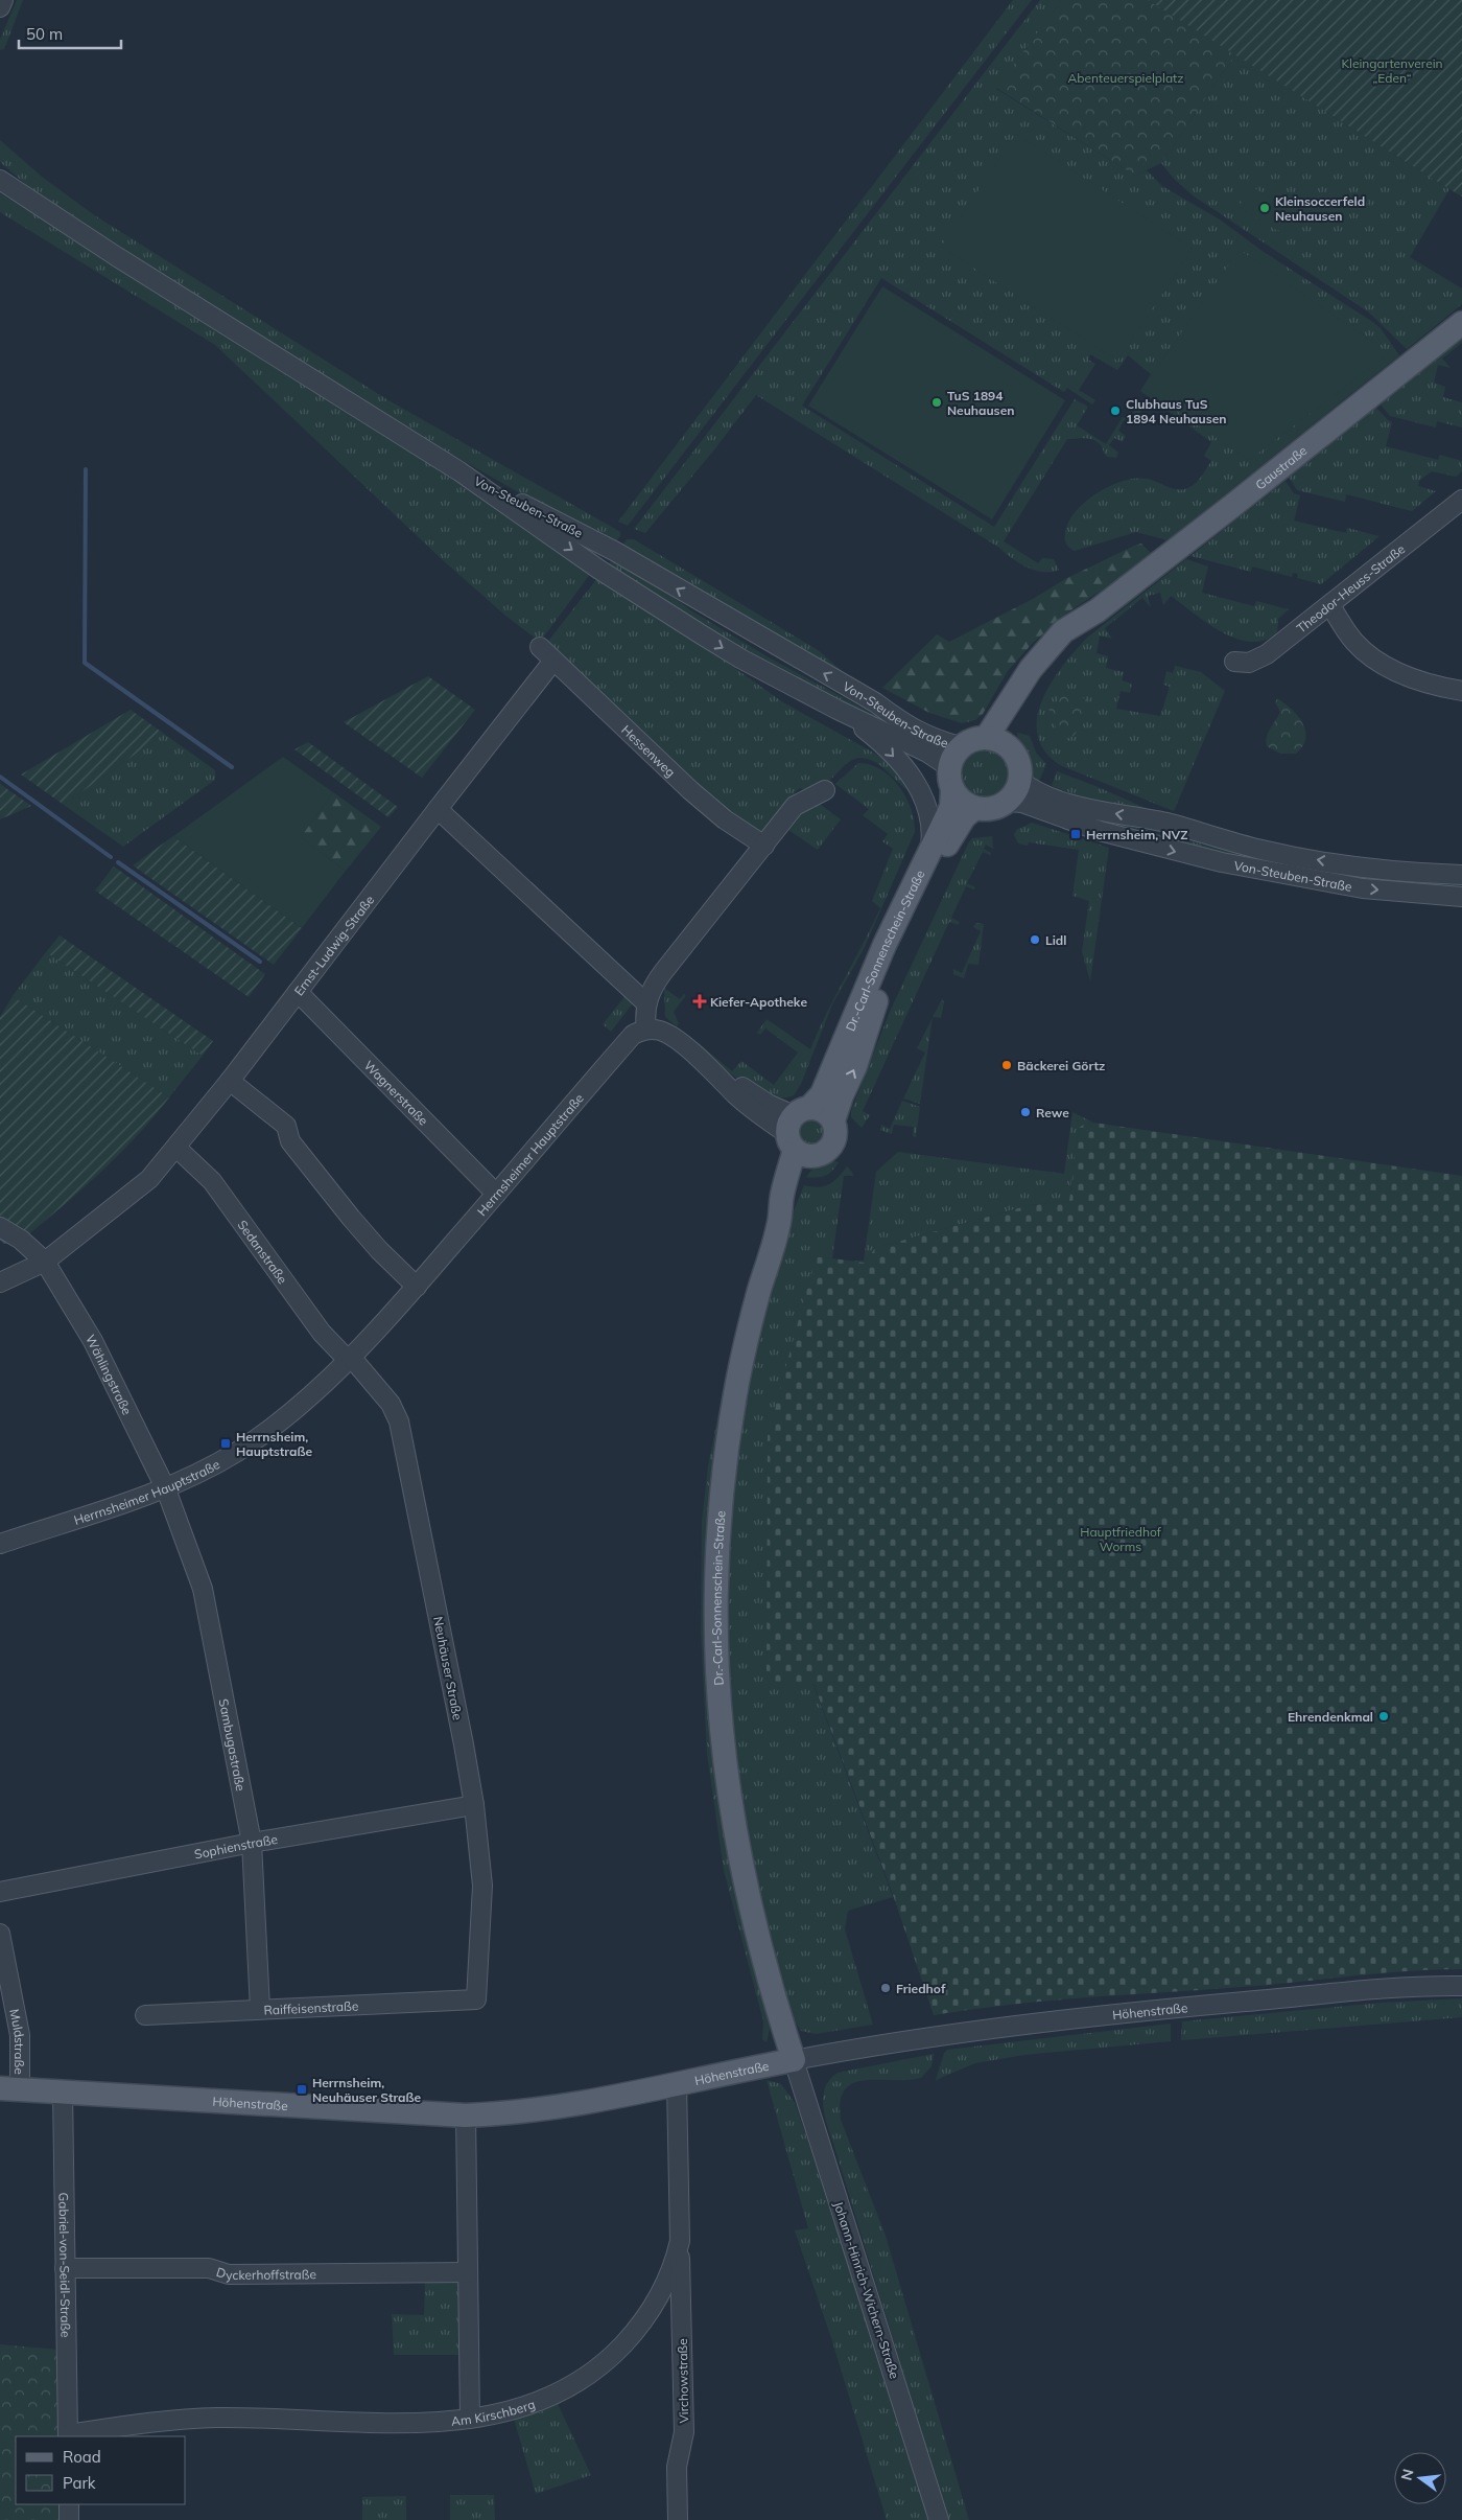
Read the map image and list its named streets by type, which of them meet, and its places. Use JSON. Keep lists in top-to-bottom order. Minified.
{"streets":{"main road":["Gaustraße","Von-Steuben-Straße","Dr.-Carl-Sonnenschein-Straße","Höhenstraße"],"street":["Theodor-Heuss-Straße","Hessenweg","Ernst-Ludwig-Straße","Wagnerstraße","Herrnsheimer Hauptstraße","Sedanstraße","Wählingstraße","Neuhäuser Straße","Sambugastraße","Sophienstraße","Raiffeisenstraße","Muldstraße","Gabriel-von-Seidl-Straße","Dyckerhoffstraße","Johann-Hinrich-Wichern-Straße","Virchowstraße","Am Kirschberg"]},"crossings":[["Gaustraße","Von-Steuben-Straße"],["Gaustraße","Dr.-Carl-Sonnenschein-Straße"],["Von-Steuben-Straße","Dr.-Carl-Sonnenschein-Straße"],["Hessenweg","Ernst-Ludwig-Straße"],["Ernst-Ludwig-Straße","Wagnerstraße"],["Ernst-Ludwig-Straße","Sedanstraße"],["Ernst-Ludwig-Straße","Wählingstraße"],["Dr.-Carl-Sonnenschein-Straße","Höhenstraße"],["Dr.-Carl-Sonnenschein-Straße","Johann-Hinrich-Wichern-Straße"],["Wagnerstraße","Herrnsheimer Hauptstraße"],["Herrnsheimer Hauptstraße","Sedanstraße"],["Herrnsheimer Hauptstraße","Wählingstraße"],["Herrnsheimer Hauptstraße","Neuhäuser Straße"],["Herrnsheimer Hauptstraße","Sambugastraße"],["Sedanstraße","Neuhäuser Straße"],["Wählingstraße","Sambugastraße"],["Neuhäuser Straße","Sophienstraße"],["Neuhäuser Straße","Raiffeisenstraße"],["Sambugastraße","Sophienstraße"],["Sambugastraße","Raiffeisenstraße"],["Höhenstraße","Muldstraße"],["Höhenstraße","Gabriel-von-Seidl-Straße"],["Höhenstraße","Johann-Hinrich-Wichern-Straße"],["Höhenstraße","Am Kirschberg"],["Gabriel-von-Seidl-Straße","Dyckerhoffstraße"],["Gabriel-von-Seidl-Straße","Am Kirschberg"],["Virchowstraße","Am Kirschberg"]],"parks":["Kleingartenverein „Eden“","Abenteuerspielplatz","Hauptfriedhof Worms"],"places":{"other":["Kleinsoccerfeld Neuhausen","TuS 1894 Neuhausen","Clubhaus TuS 1894 Neuhausen","Lidl","Bäckerei Görtz","Rewe","Ehrendenkmal","Friedhof"],"transit":["Herrnsheim, NVZ","Herrnsheim, Hauptstraße","Herrnsheim, Neuhäuser Straße"],"health":["Kiefer-Apotheke"]},"legend":["Road","Park"],"scale_bar":"50 m","north":"left"}
